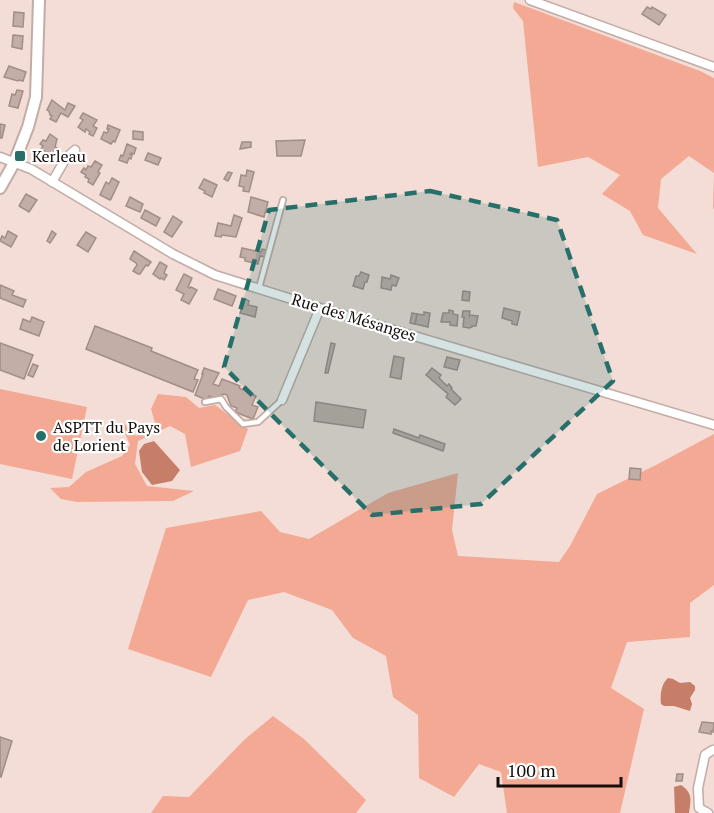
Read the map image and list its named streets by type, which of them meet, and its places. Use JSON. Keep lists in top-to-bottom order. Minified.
{"streets":{"street":["Rue des Mésanges"]},"places":{"transit":["Kerleau"],"other":["ASPTT du Pays de Lorient"]},"scale_bar":"100 m"}
